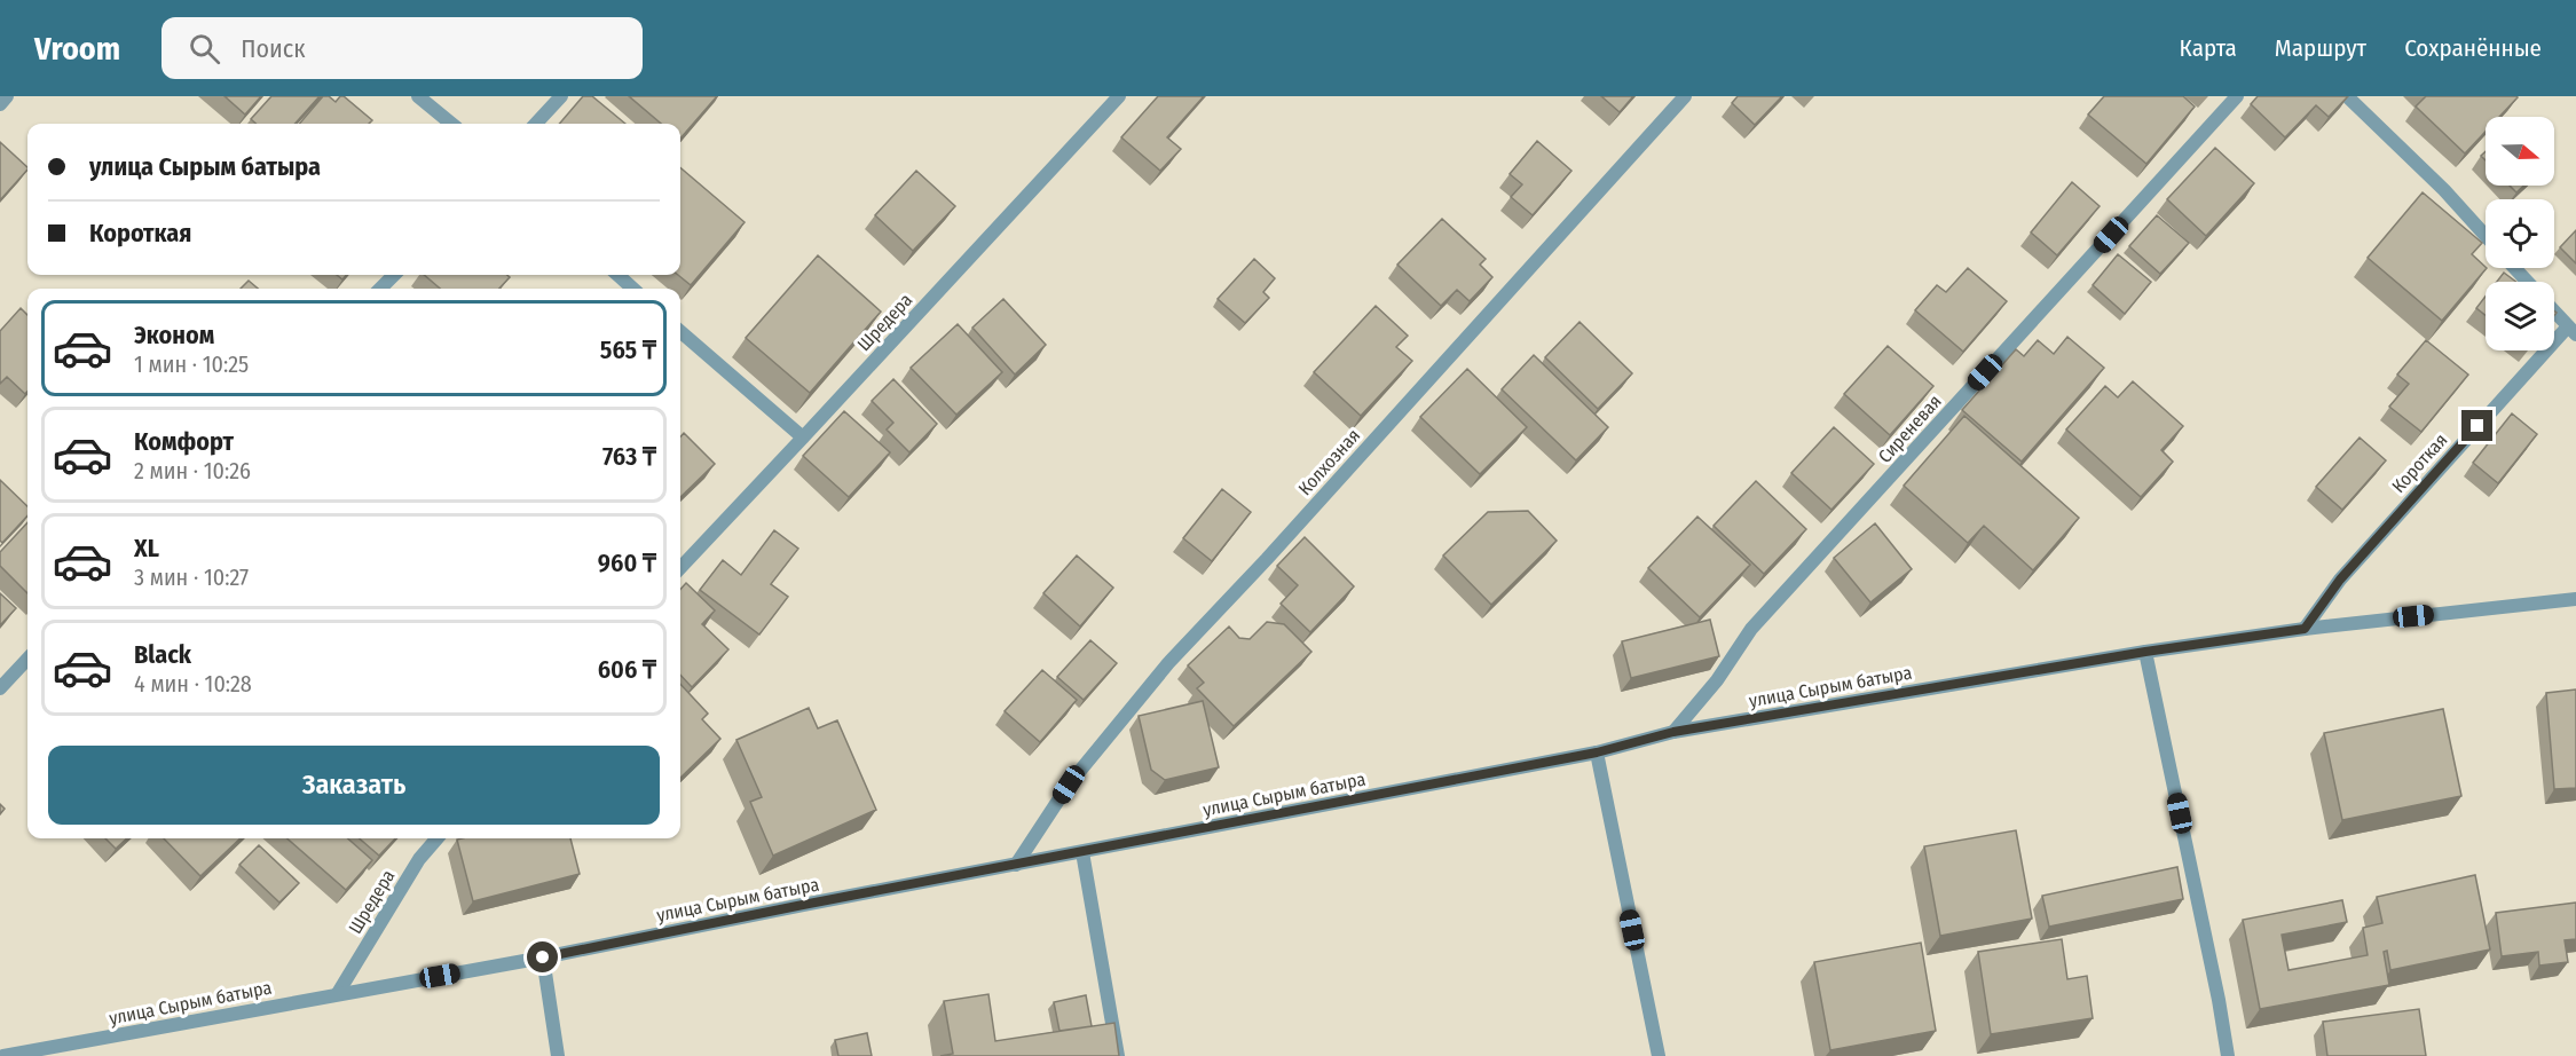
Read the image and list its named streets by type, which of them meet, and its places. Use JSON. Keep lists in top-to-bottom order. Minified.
{"streets":{"street":["Шредера","Сиреневая","Колхозная","Короткая","улица Сырым батыра"]},"crossings":[["Шредера","улица Сырым батыра"],["Сиреневая","улица Сырым батыра"],["Колхозная","улица Сырым батыра"],["Короткая","улица Сырым батыра"]],"north":"right","page":{"header":"Vroom","search":"Поиск","nav":["Карта","Маршрут","Сохранённые"],"banner":["улица Сырым батыра","Короткая"],"list":[{"name":"Эконом","note":"1 мин · 10:25","value":"565 ₸"},{"name":"Комфорт","note":"2 мин · 10:26","value":"763 ₸"},{"name":"XL","note":"3 мин · 10:27","value":"960 ₸"},{"name":"Black","note":"4 мин · 10:28","value":"606 ₸"}],"buttons":"Заказать"}}
